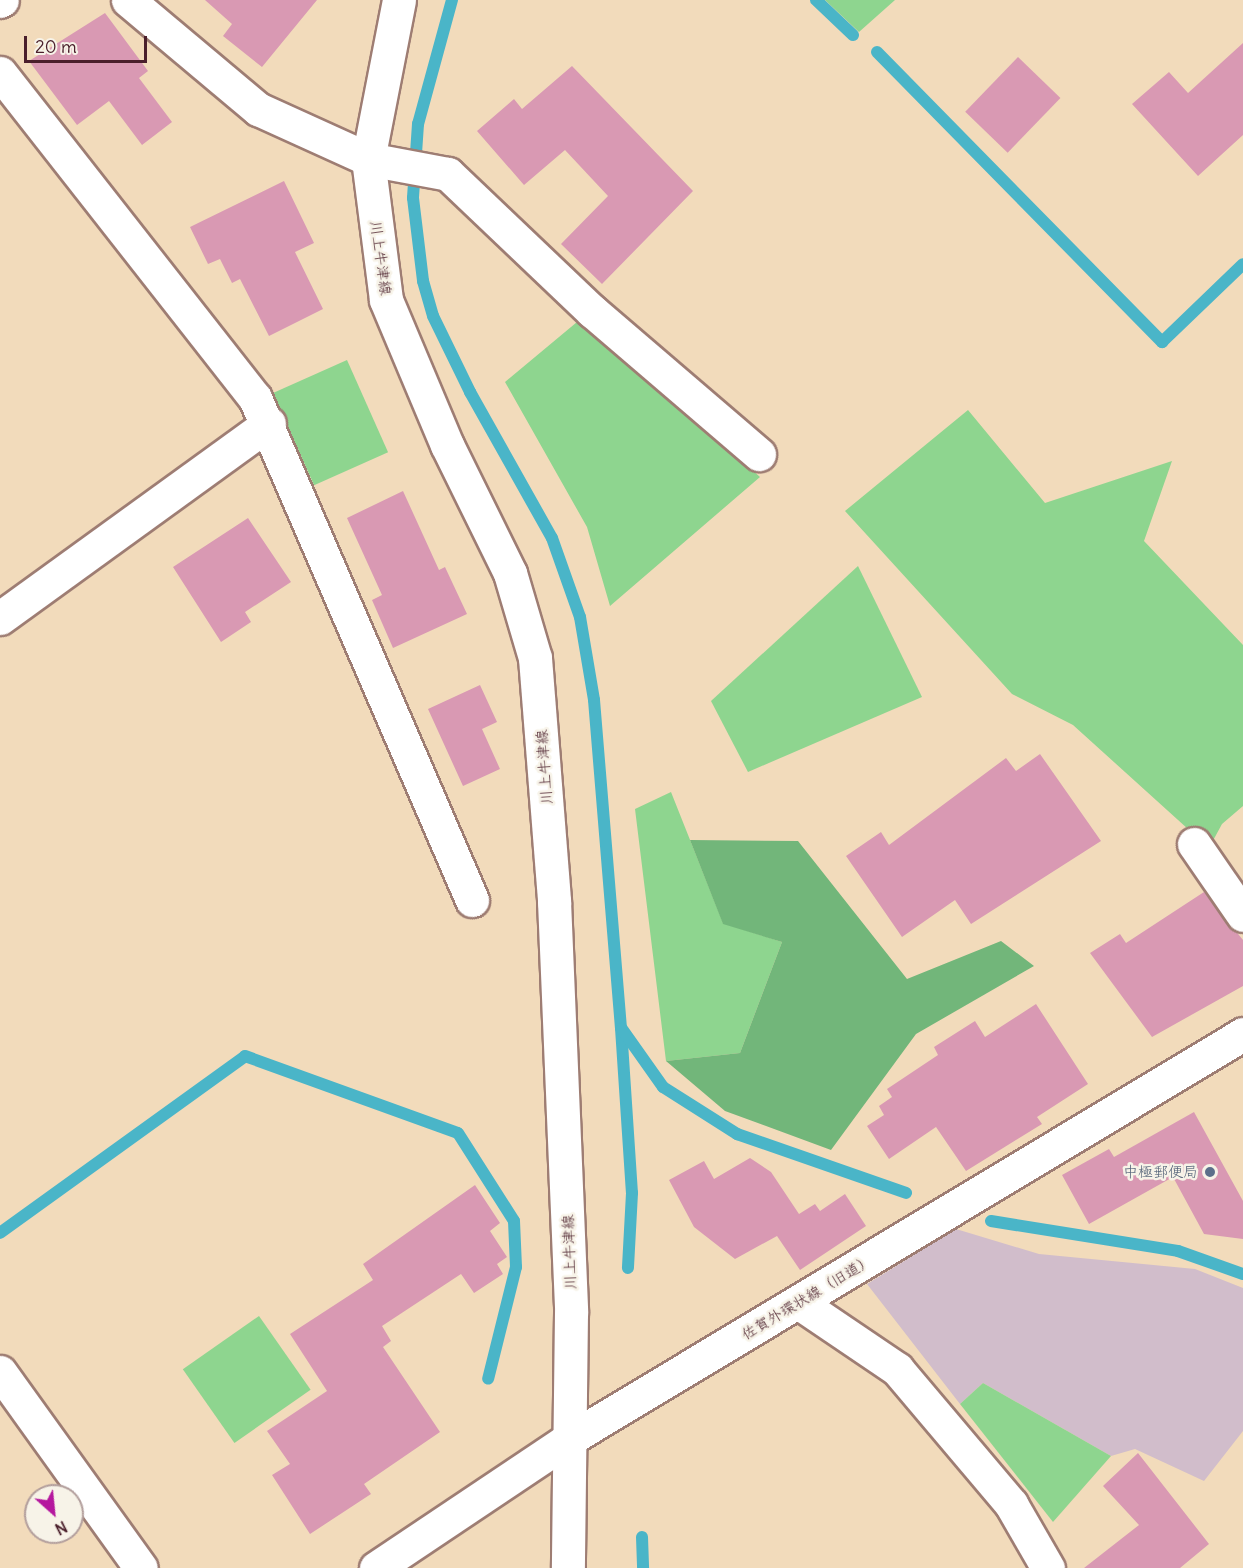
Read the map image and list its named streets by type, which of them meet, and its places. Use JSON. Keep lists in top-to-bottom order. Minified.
{"streets":{"street":["川上牛津線","佐賀外環状線（旧道）"]},"crossings":[["川上牛津線","佐賀外環状線（旧道）"]],"places":["中極郵便局"],"scale_bar":"20 m","north":"bottom right"}
